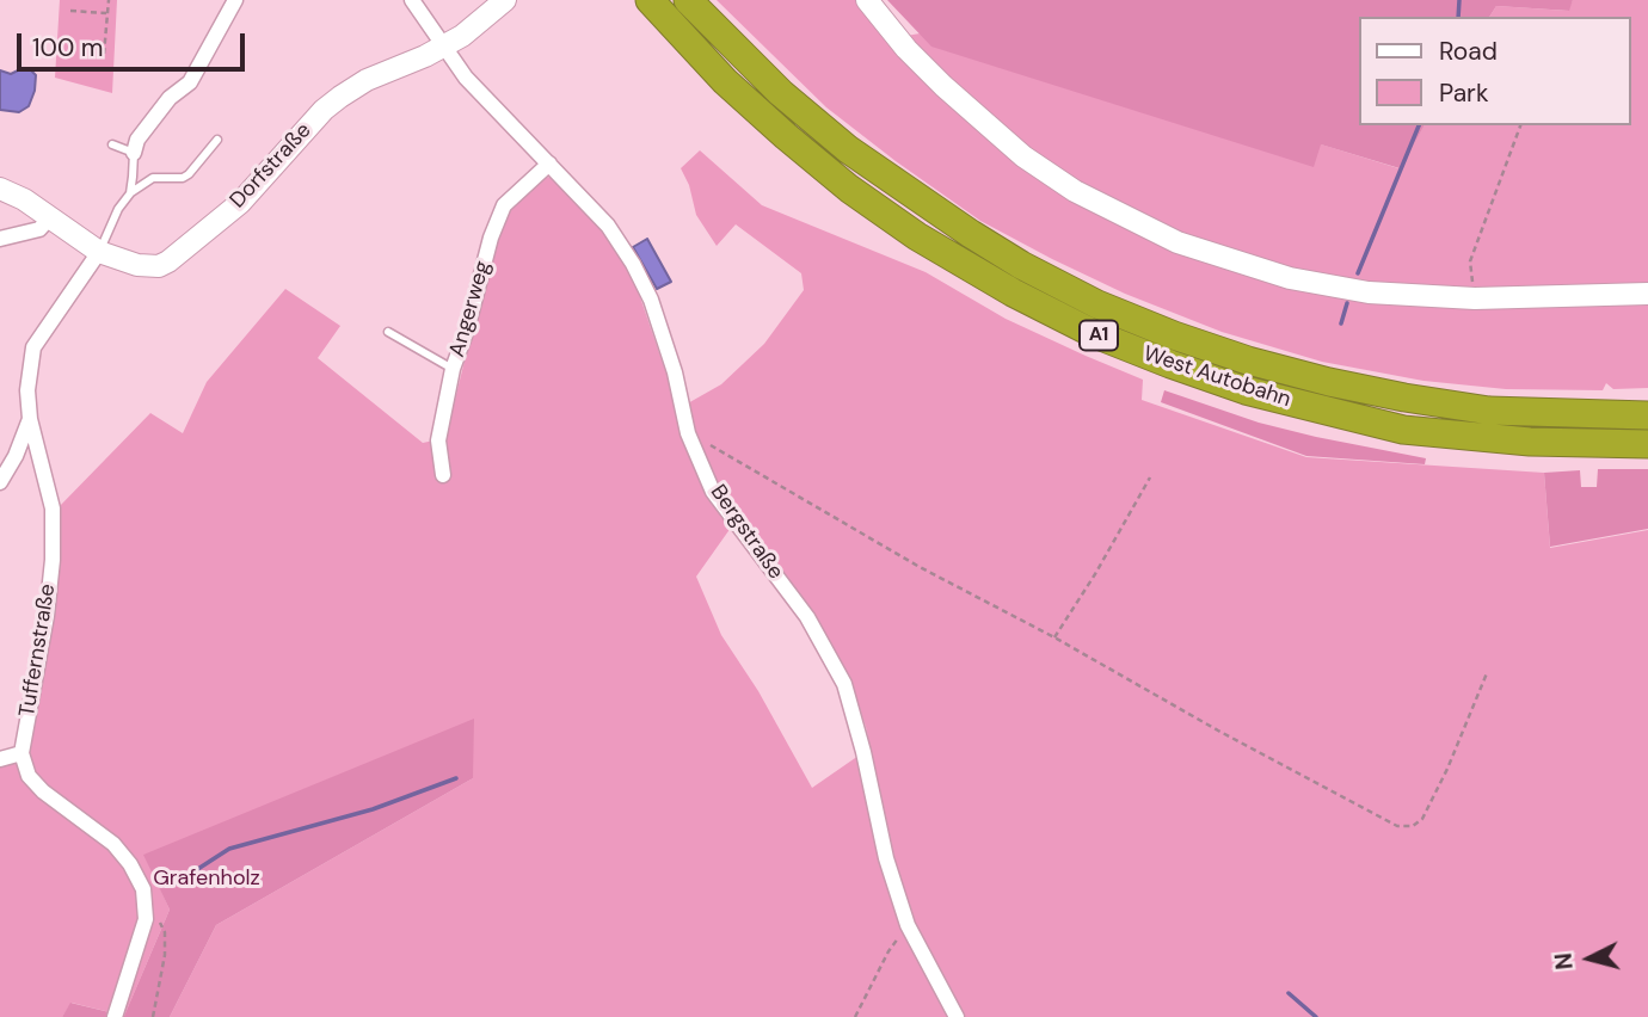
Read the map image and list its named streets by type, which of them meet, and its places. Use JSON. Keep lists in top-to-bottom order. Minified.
{"streets":{"highway":["A1","West Autobahn"],"street":["Dorfstraße","Angerweg","Bergstraße","Tuffernstraße"]},"crossings":[["Dorfstraße","Bergstraße"],["Dorfstraße","Tuffernstraße"],["Angerweg","Bergstraße"]],"parks":["Grafenholz"],"legend":["Road","Park"],"scale_bar":"100 m","north":"left"}
